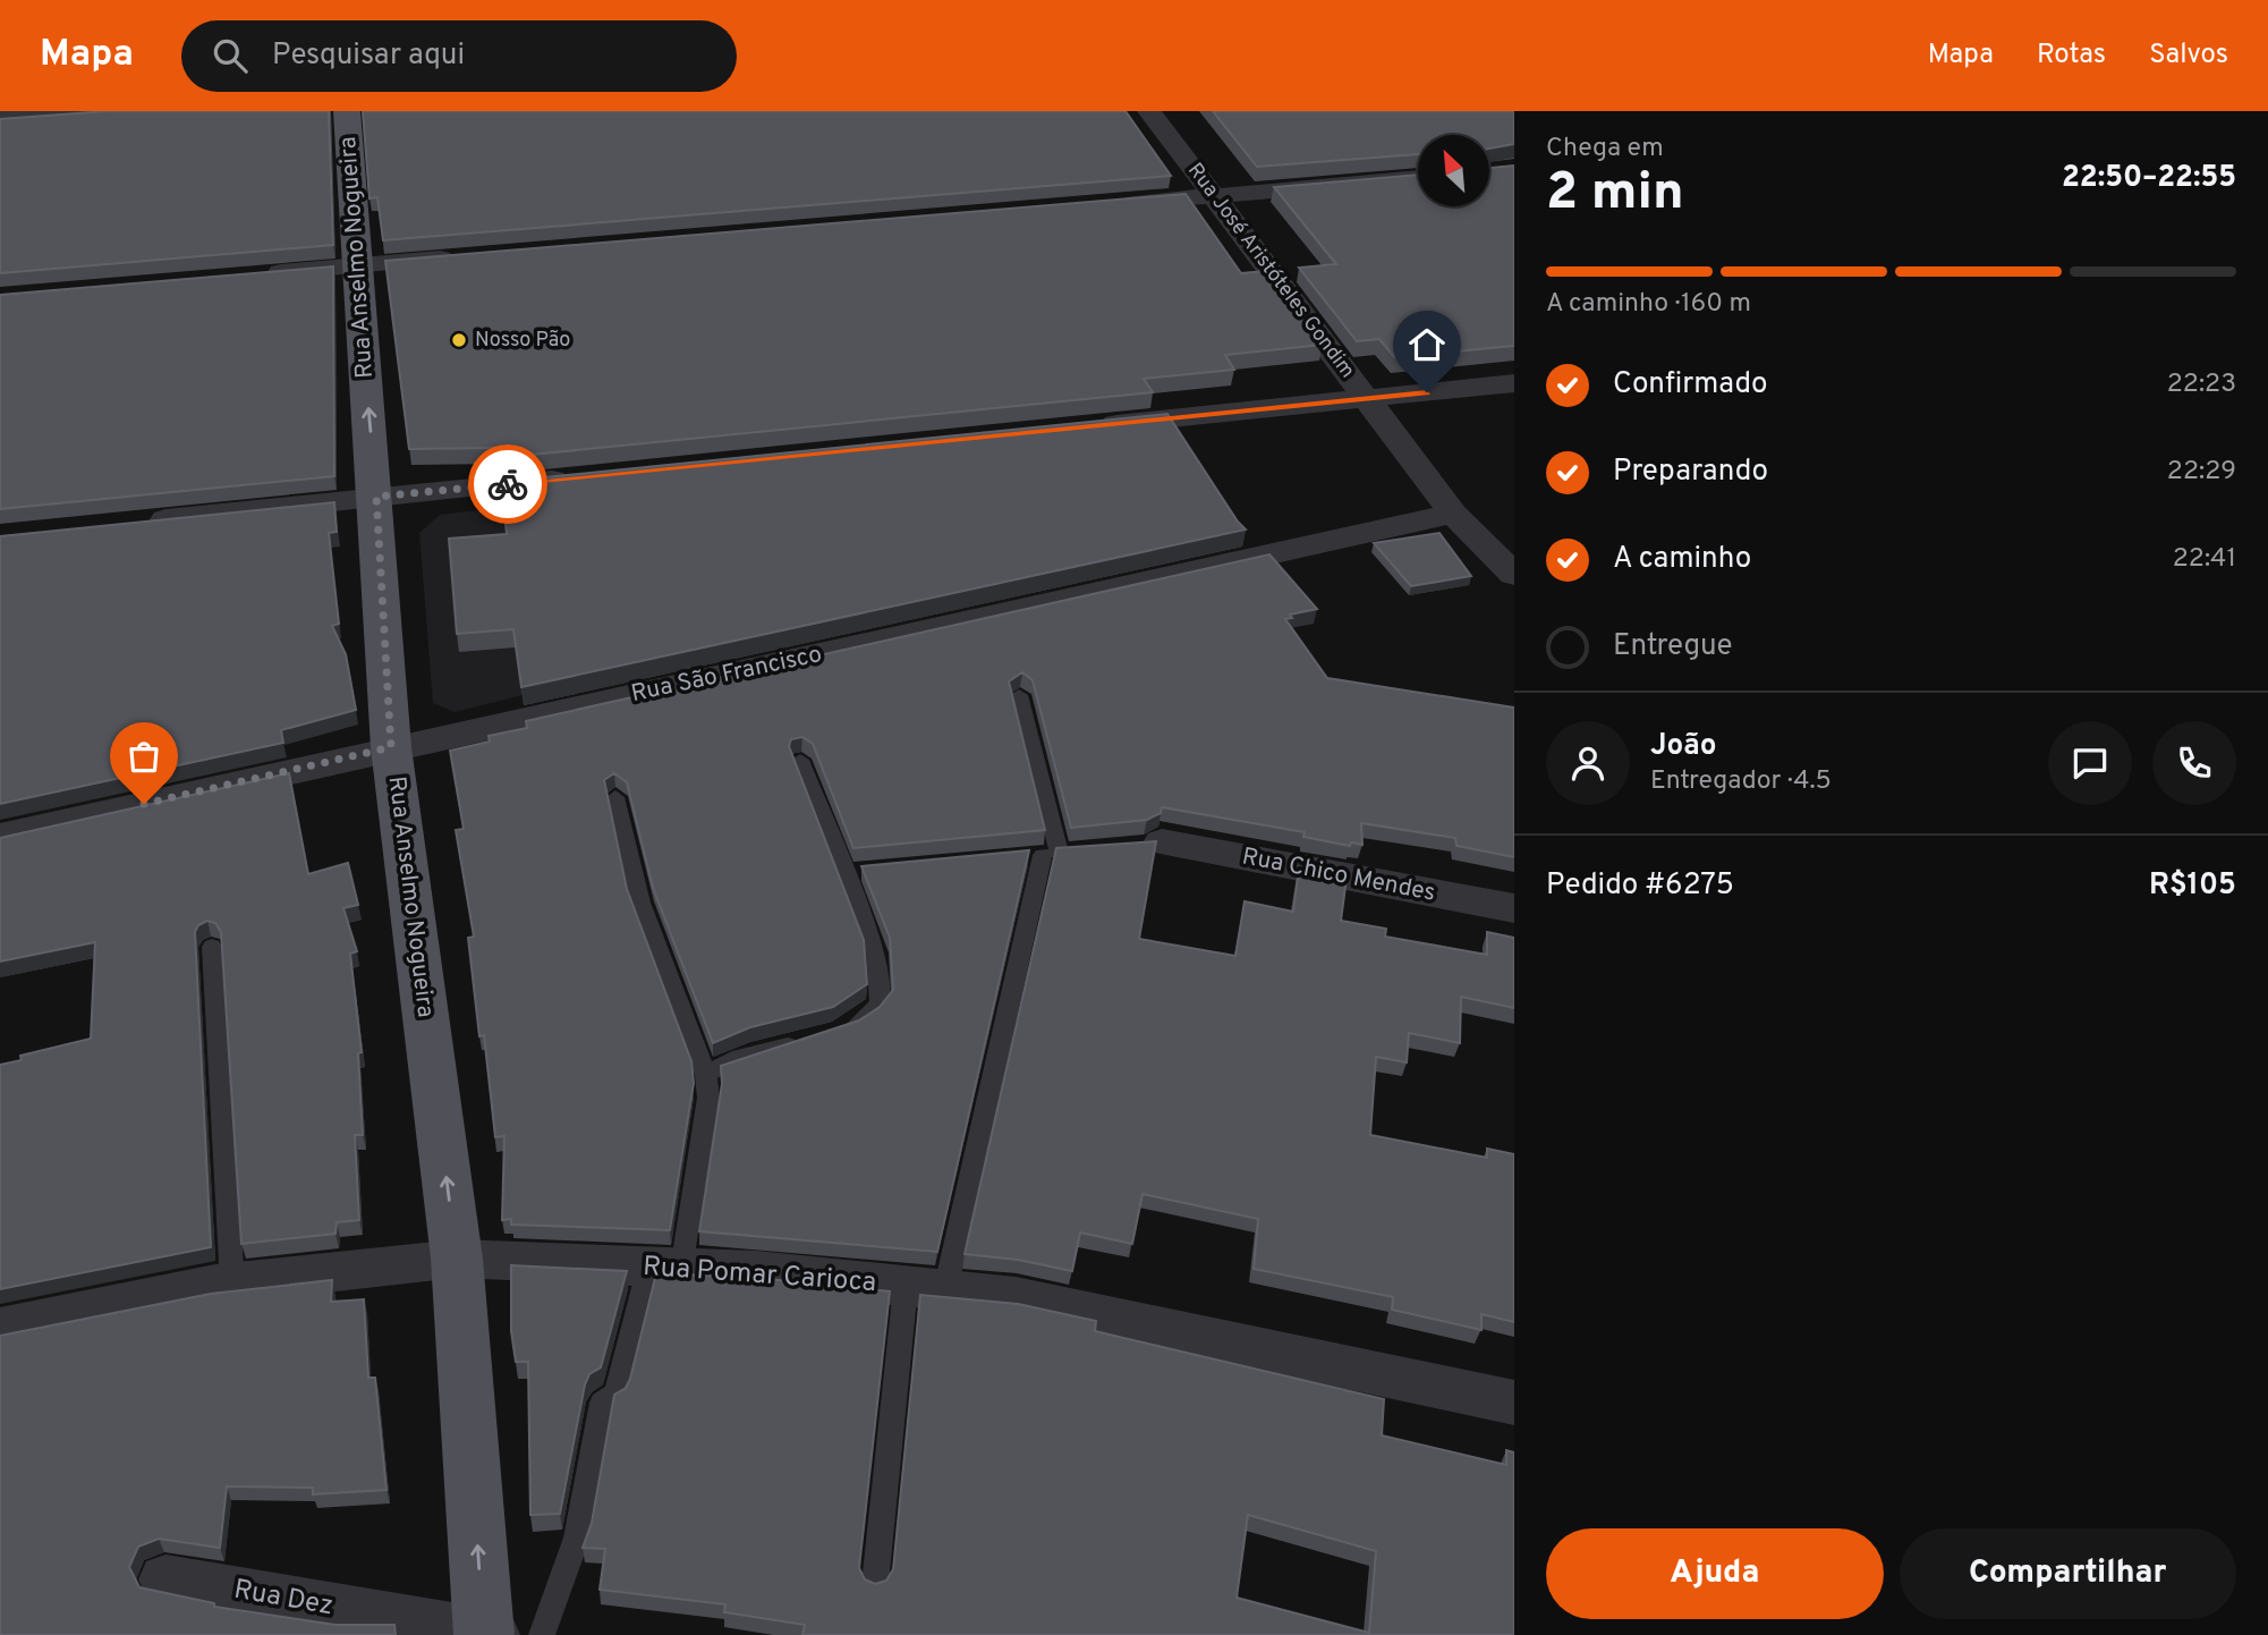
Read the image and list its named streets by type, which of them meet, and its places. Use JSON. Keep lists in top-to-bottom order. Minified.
{"streets":{"main road":["Rua Anselmo Nogueira"],"street":["Rua José Aristóteles Gondim","Rua São Francisco","Rua Chico Mendes","Rua Pomar Carioca","Rua Dez"]},"crossings":[["Rua Anselmo Nogueira","Rua São Francisco"],["Rua Anselmo Nogueira","Rua Pomar Carioca"],["Rua Anselmo Nogueira","Rua Dez"],["Rua José Aristóteles Gondim","Rua São Francisco"]],"one_way":["Rua Anselmo Nogueira"],"places":["Nosso Pão"],"north":"top left","page":{"header":"Mapa","search":"Pesquisar aqui","nav":["Mapa","Rotas","Salvos"],"heading":["2 min","Chega em","22:50–22:55"],"panel":["João","Entregador · 4.5","Pedido #6275","R$105"],"bar":"A caminho · 160 m","list":[["Confirmado","22:23"],["Preparando","22:29"],["A caminho","22:41"],"Entregue"],"buttons":["Ajuda","Compartilhar"]}}
